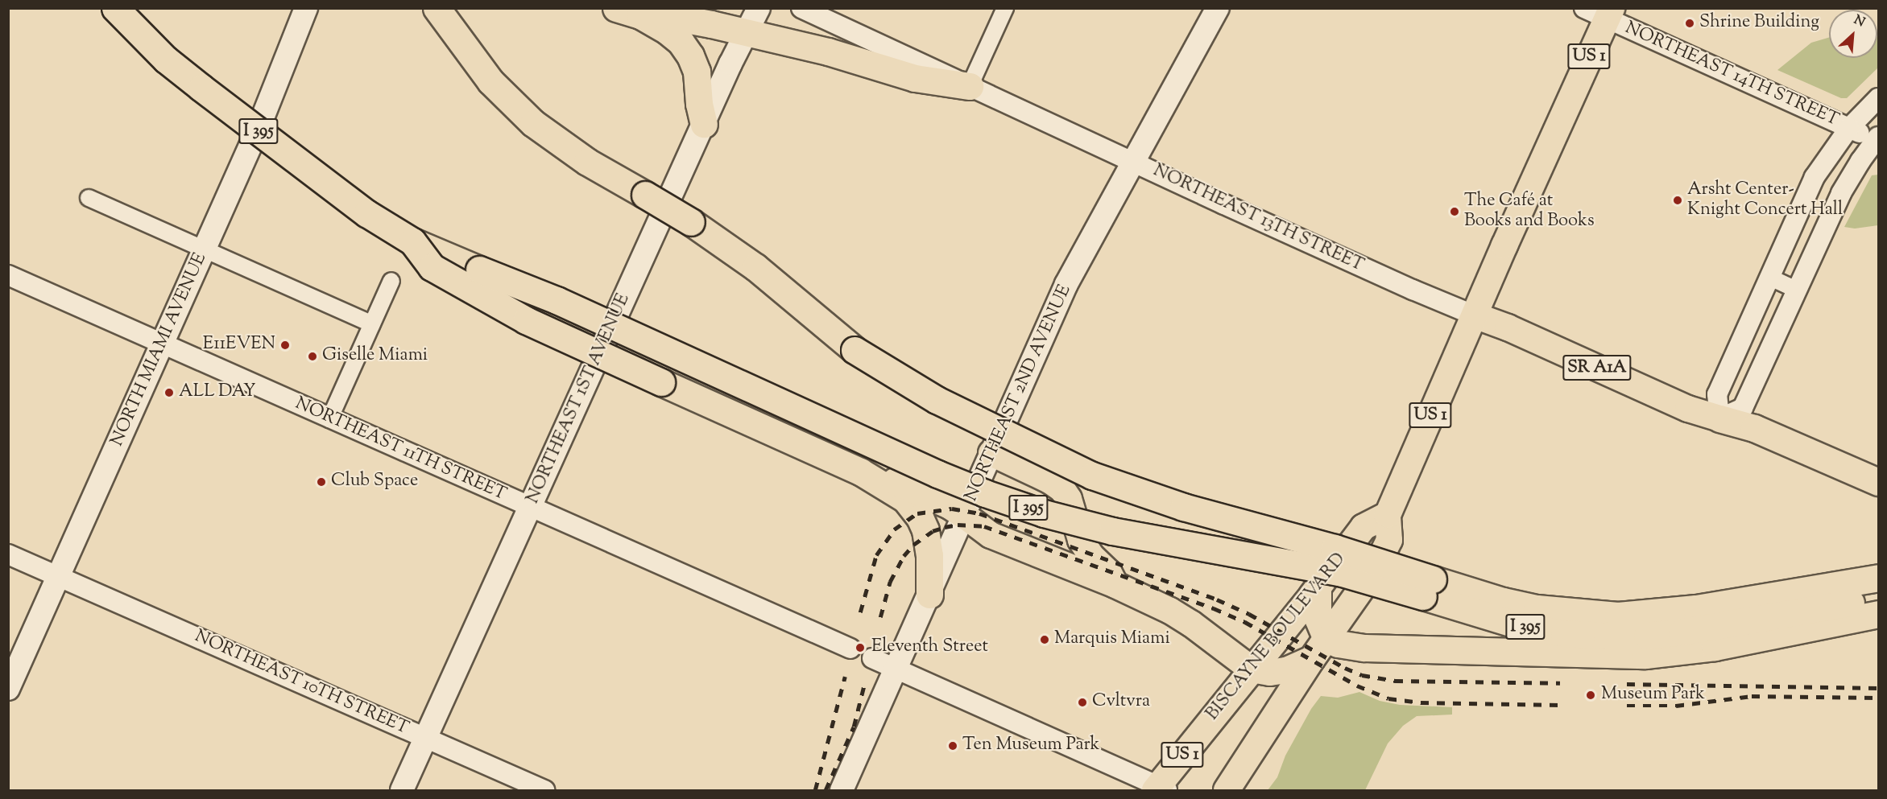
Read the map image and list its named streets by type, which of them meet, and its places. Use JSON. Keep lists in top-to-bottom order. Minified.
{"streets":{"highway":["I 395"],"main road":["US 1","NORTHEAST 13TH STREET","NORTH MIAMI AVENUE","SR A1A","NORTHEAST 2ND AVENUE","NORTHEAST 1ST AVENUE","BISCAYNE BOULEVARD"],"street":["NORTHEAST 14TH STREET","NORTHEAST 11TH STREET","NORTHEAST 10TH STREET"]},"crossings":[["NORTHEAST 14TH STREET","BISCAYNE BOULEVARD"],["NORTHEAST 13TH STREET","NORTHEAST 2ND AVENUE"],["NORTHEAST 13TH STREET","BISCAYNE BOULEVARD"],["NORTH MIAMI AVENUE","NORTHEAST 11TH STREET"],["NORTH MIAMI AVENUE","NORTHEAST 10TH STREET"],["NORTHEAST 1ST AVENUE","NORTHEAST 11TH STREET"],["NORTHEAST 1ST AVENUE","NORTHEAST 10TH STREET"]],"places":["Shrine Building","Arsht Center- Knight Concert Hall","The Café at Books and Books","E11EVEN","Giselle Miami","ALL DAY","Club Space","Marquis Miami","Eleventh Street","Museum Park","Cvltvra","Ten Museum Park"],"north":"top right"}
